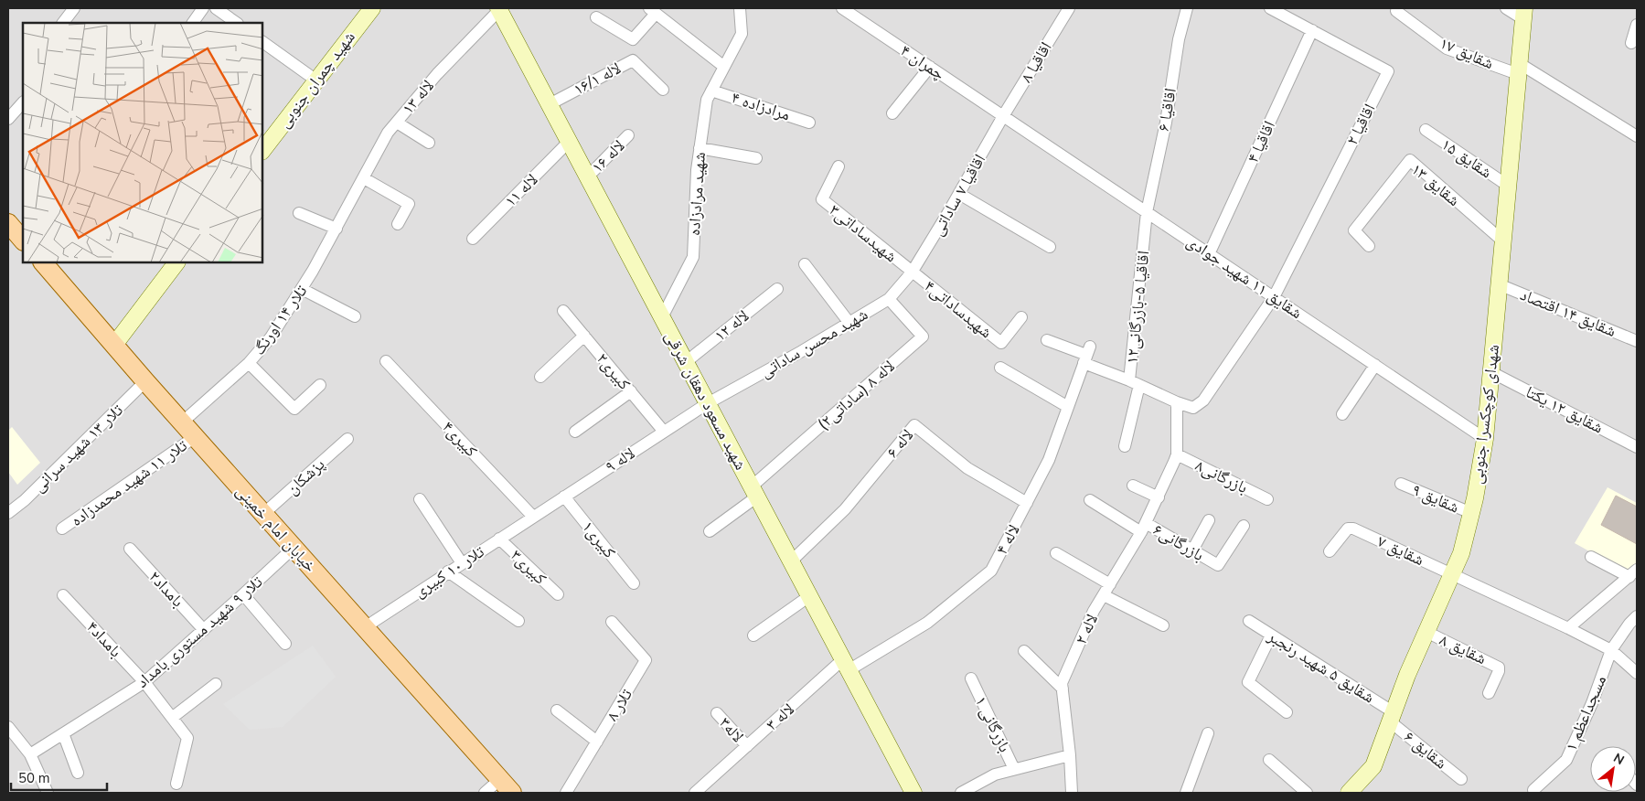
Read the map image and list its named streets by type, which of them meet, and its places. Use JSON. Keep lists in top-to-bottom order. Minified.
{"streets":{"main road":["شهید چمران جنوبی","شهید مسعود دهقان شرقی","شهدای کوچکسرا جنوبی","خیابان امام خمینی"],"street":["شقایق ۱۷","چمران ۴","اقاقیا ۸","لاله ۱۶/۱","لاله ۱۳","مرادزاده ۴","اقاقیا ۶","اقاقیا ۲","اقاقیا ۴","لاله ۱۶","شقایق ۱۵","شقایق ۱۳","لاله ۱۱","شهید مرادزاده","اقاقیا ۷ ساداتی","شهیدساداتی۳","شقایق ۱۱ شهید جوادی","اقاقیا ۵-بازرگانی۱۲","شهیدساداتی۴","شقایق ۱۴ اقتصاد","تلار ۱۴ اورنگ","لاله ۱۲","شهید محسن ساداتی","کبیری۲","لاله ۸ (ساداتی۲)","شقایق ۱۲ یکتا","کبیری۴","لاله ۶","تلار ۱۳ شهید سرانی","لاله ۹","پزشکان","بازرگانی۸","تلار ۱۱ شهید محمدزاده","شقایق ۹","کبیری۱","لاله ۴","بازرگانی۶","شقایق ۷","کبیری۳","تلار ۱۰ کبیری","بامداد۲","لاله ۲","تلار ۹ شهید مستوری بامداد","بامداد۴","شقایق ۸","شقایق ۵ شهید رنجبر","تلار ۸","مسجداعظم ۱","لاله ۳","بازرگانی ۱","لاله۳","شقایق ۶"]},"crossings":[["شقایق ۱۷","شهدای کوچکسرا جنوبی"],["چمران ۴","اقاقیا ۸"],["چمران ۴","اقاقیا ۷ ساداتی"],["چمران ۴","شقایق ۱۱ شهید جوادی"],["اقاقیا ۸","اقاقیا ۷ ساداتی"],["اقاقیا ۸","شقایق ۱۱ شهید جوادی"],["لاله ۱۶/۱","شهید مسعود دهقان شرقی"],["لاله ۱۳","تلار ۱۴ اورنگ"],["لاله ۱۳","شهید مسعود دهقان شرقی"],["مرادزاده ۴","شهید مرادزاده"],["اقاقیا ۶","شقایق ۱۱ شهید جوادی"],["اقاقیا ۶","اقاقیا ۵-بازرگانی۱۲"],["اقاقیا ۲","اقاقیا ۴"],["اقاقیا ۲","شقایق ۱۱ شهید جوادی"],["اقاقیا ۴","شقایق ۱۱ شهید جوادی"],["لاله ۱۶","شهید مسعود دهقان شرقی"],["شقایق ۱۵","شهدای کوچکسرا جنوبی"],["شقایق ۱۳","شهدای کوچکسرا جنوبی"],["لاله ۱۱","شهید مسعود دهقان شرقی"],["شهید مرادزاده","شهید مسعود دهقان شرقی"],["اقاقیا ۷ ساداتی","شهیدساداتی۳"],["اقاقیا ۷ ساداتی","شقایق ۱۱ شهید جوادی"],["اقاقیا ۷ ساداتی","شهیدساداتی۴"],["اقاقیا ۷ ساداتی","شهید محسن ساداتی"],["شهیدساداتی۳","شهیدساداتی۴"],["شهیدساداتی۳","شهید محسن ساداتی"],["شقایق ۱۱ شهید جوادی","اقاقیا ۵-بازرگانی۱۲"],["شقایق ۱۱ شهید جوادی","شهدای کوچکسرا جنوبی"],["اقاقیا ۵-بازرگانی۱۲","لاله ۴"],["شهیدساداتی۴","شهید محسن ساداتی"],["شقایق ۱۴ اقتصاد","شهدای کوچکسرا جنوبی"],["تلار ۱۴ اورنگ","خیابان امام خمینی"],["لاله ۱۲","شهید مسعود دهقان شرقی"],["شهید محسن ساداتی","لاله ۸ (ساداتی۲)"],["شهید محسن ساداتی","شهید مسعود دهقان شرقی"],["شهید محسن ساداتی","لاله ۹"],["کبیری۲","لاله ۹"],["لاله ۸ (ساداتی۲)","شهید مسعود دهقان شرقی"],["شهید مسعود دهقان شرقی","لاله ۶"],["شهید مسعود دهقان شرقی","لاله ۹"],["شهید مسعود دهقان شرقی","لاله ۴"],["شهید مسعود دهقان شرقی","لاله ۳"],["شقایق ۱۲ یکتا","شهدای کوچکسرا جنوبی"],["شهدای کوچکسرا جنوبی","شقایق ۹"],["شهدای کوچکسرا جنوبی","شقایق ۷"],["شهدای کوچکسرا جنوبی","شقایق ۸"],["شهدای کوچکسرا جنوبی","شقایق ۵ شهید رنجبر"],["شهدای کوچکسرا جنوبی","شقایق ۶"],["کبیری۴","لاله ۹"],["کبیری۴","تلار ۱۰ کبیری"],["لاله ۶","لاله ۴"],["تلار ۱۳ شهید سرانی","خیابان امام خمینی"],["لاله ۹","کبیری۱"],["لاله ۹","تلار ۱۰ کبیری"],["پزشکان","خیابان امام خمینی"],["بازرگانی۸","لاله ۲"],["تلار ۱۱ شهید محمدزاده","خیابان امام خمینی"],["خیابان امام خمینی","تلار ۱۰ کبیری"],["خیابان امام خمینی","تلار ۹ شهید مستوری بامداد"],["لاله ۴","لاله ۳"],["بازرگانی۶","لاله ۲"],["شقایق ۷","مسجداعظم ۱"],["کبیری۳","تلار ۱۰ کبیری"],["بامداد۲","تلار ۹ شهید مستوری بامداد"],["تلار ۹ شهید مستوری بامداد","بامداد۴"],["شقایق ۵ شهید رنجبر","شقایق ۶"],["لاله ۳","لاله۳"]],"scale_bar":"50 m","north":"top right"}
